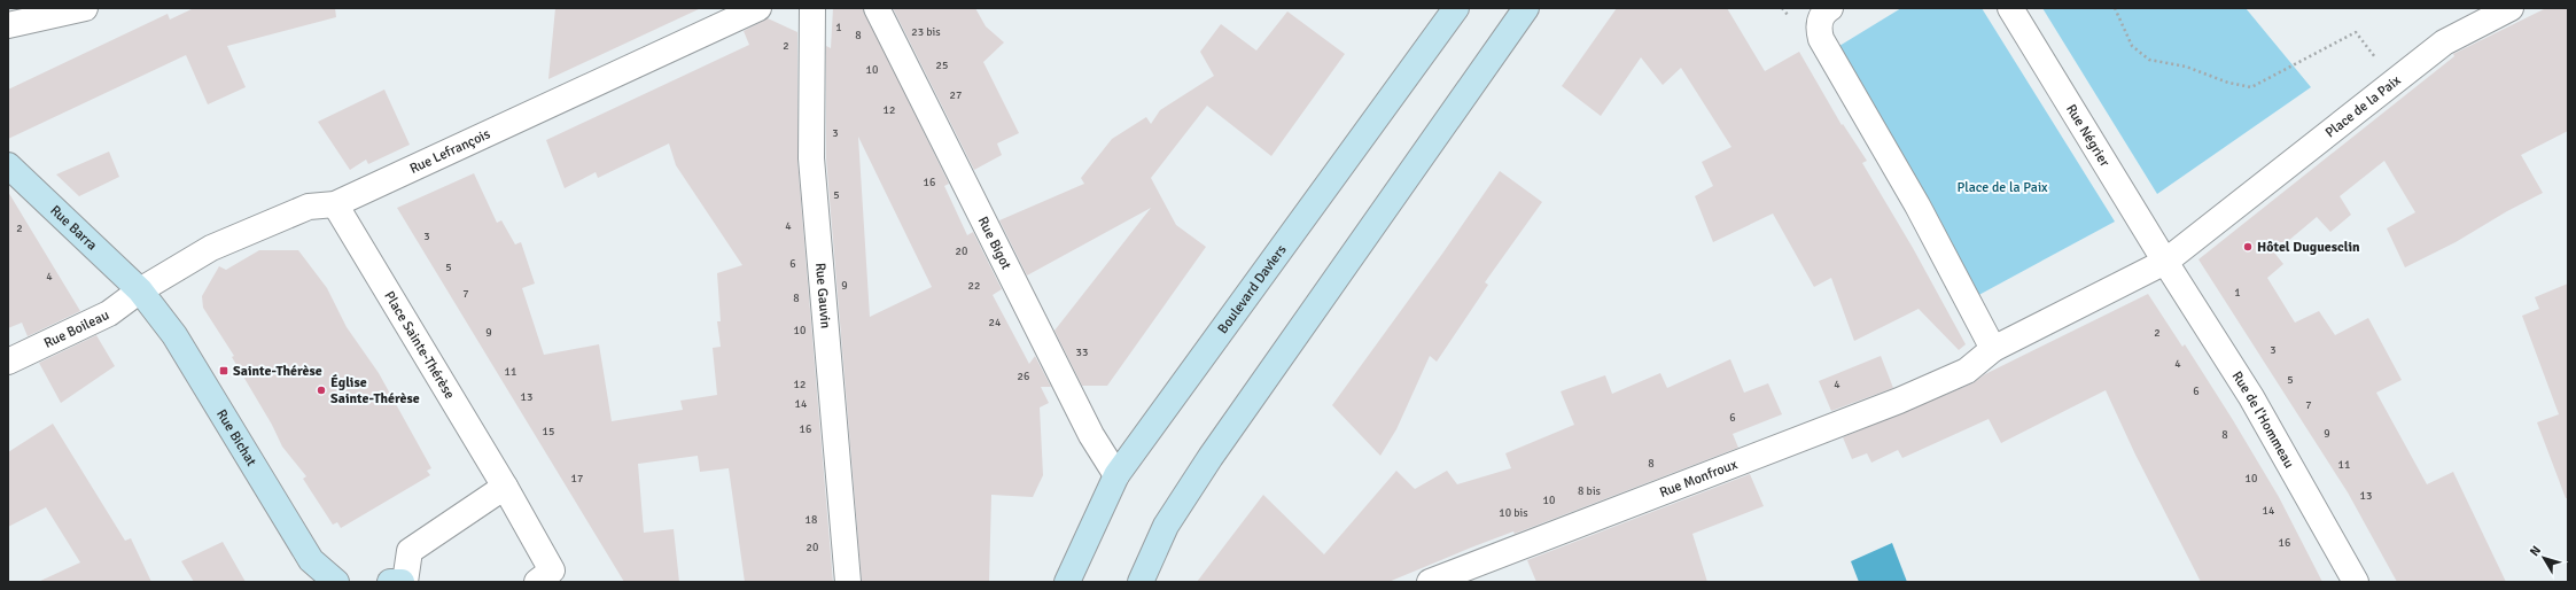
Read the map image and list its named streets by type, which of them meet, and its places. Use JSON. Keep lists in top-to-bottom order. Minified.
{"streets":{"main road":["Rue Barra","Boulevard Daviers","Rue Bichat"],"street":["Place de la Paix","Rue Négrier","Rue Lefrançois","Rue Bigot","Rue Gauvin","Rue Boileau","Place Sainte-Thérèse","Rue de l'Hommeau","Rue Monfroux"]},"crossings":[["Place de la Paix","Rue Négrier"],["Place de la Paix","Rue de l'Hommeau"],["Place de la Paix","Rue Monfroux"],["Rue Négrier","Rue de l'Hommeau"],["Rue Lefrançois","Rue Barra"],["Rue Lefrançois","Rue Boileau"],["Rue Lefrançois","Place Sainte-Thérèse"],["Rue Lefrançois","Rue Bichat"],["Rue Barra","Rue Boileau"],["Rue Barra","Rue Bichat"],["Rue Bigot","Boulevard Daviers"],["Rue Boileau","Rue Bichat"]],"parks":["Place de la Paix"],"places":{"other":["Hôtel Duguesclin","Église Sainte-Thérèse"],"transit":["Sainte-Thérèse"]},"house_numbers":["1","23 bis","8","2","25","10","27","12","3","16","5","4","2","3","20","6","5","4","9","22","1","7","8","24","10","9","2","3","33","4","11","26","5","12","4","6","13","14","7","6","16","15","9","8","8","11","17","10","8 bis","13","10","14","10 bis","18","16","20"],"north":"top left"}
